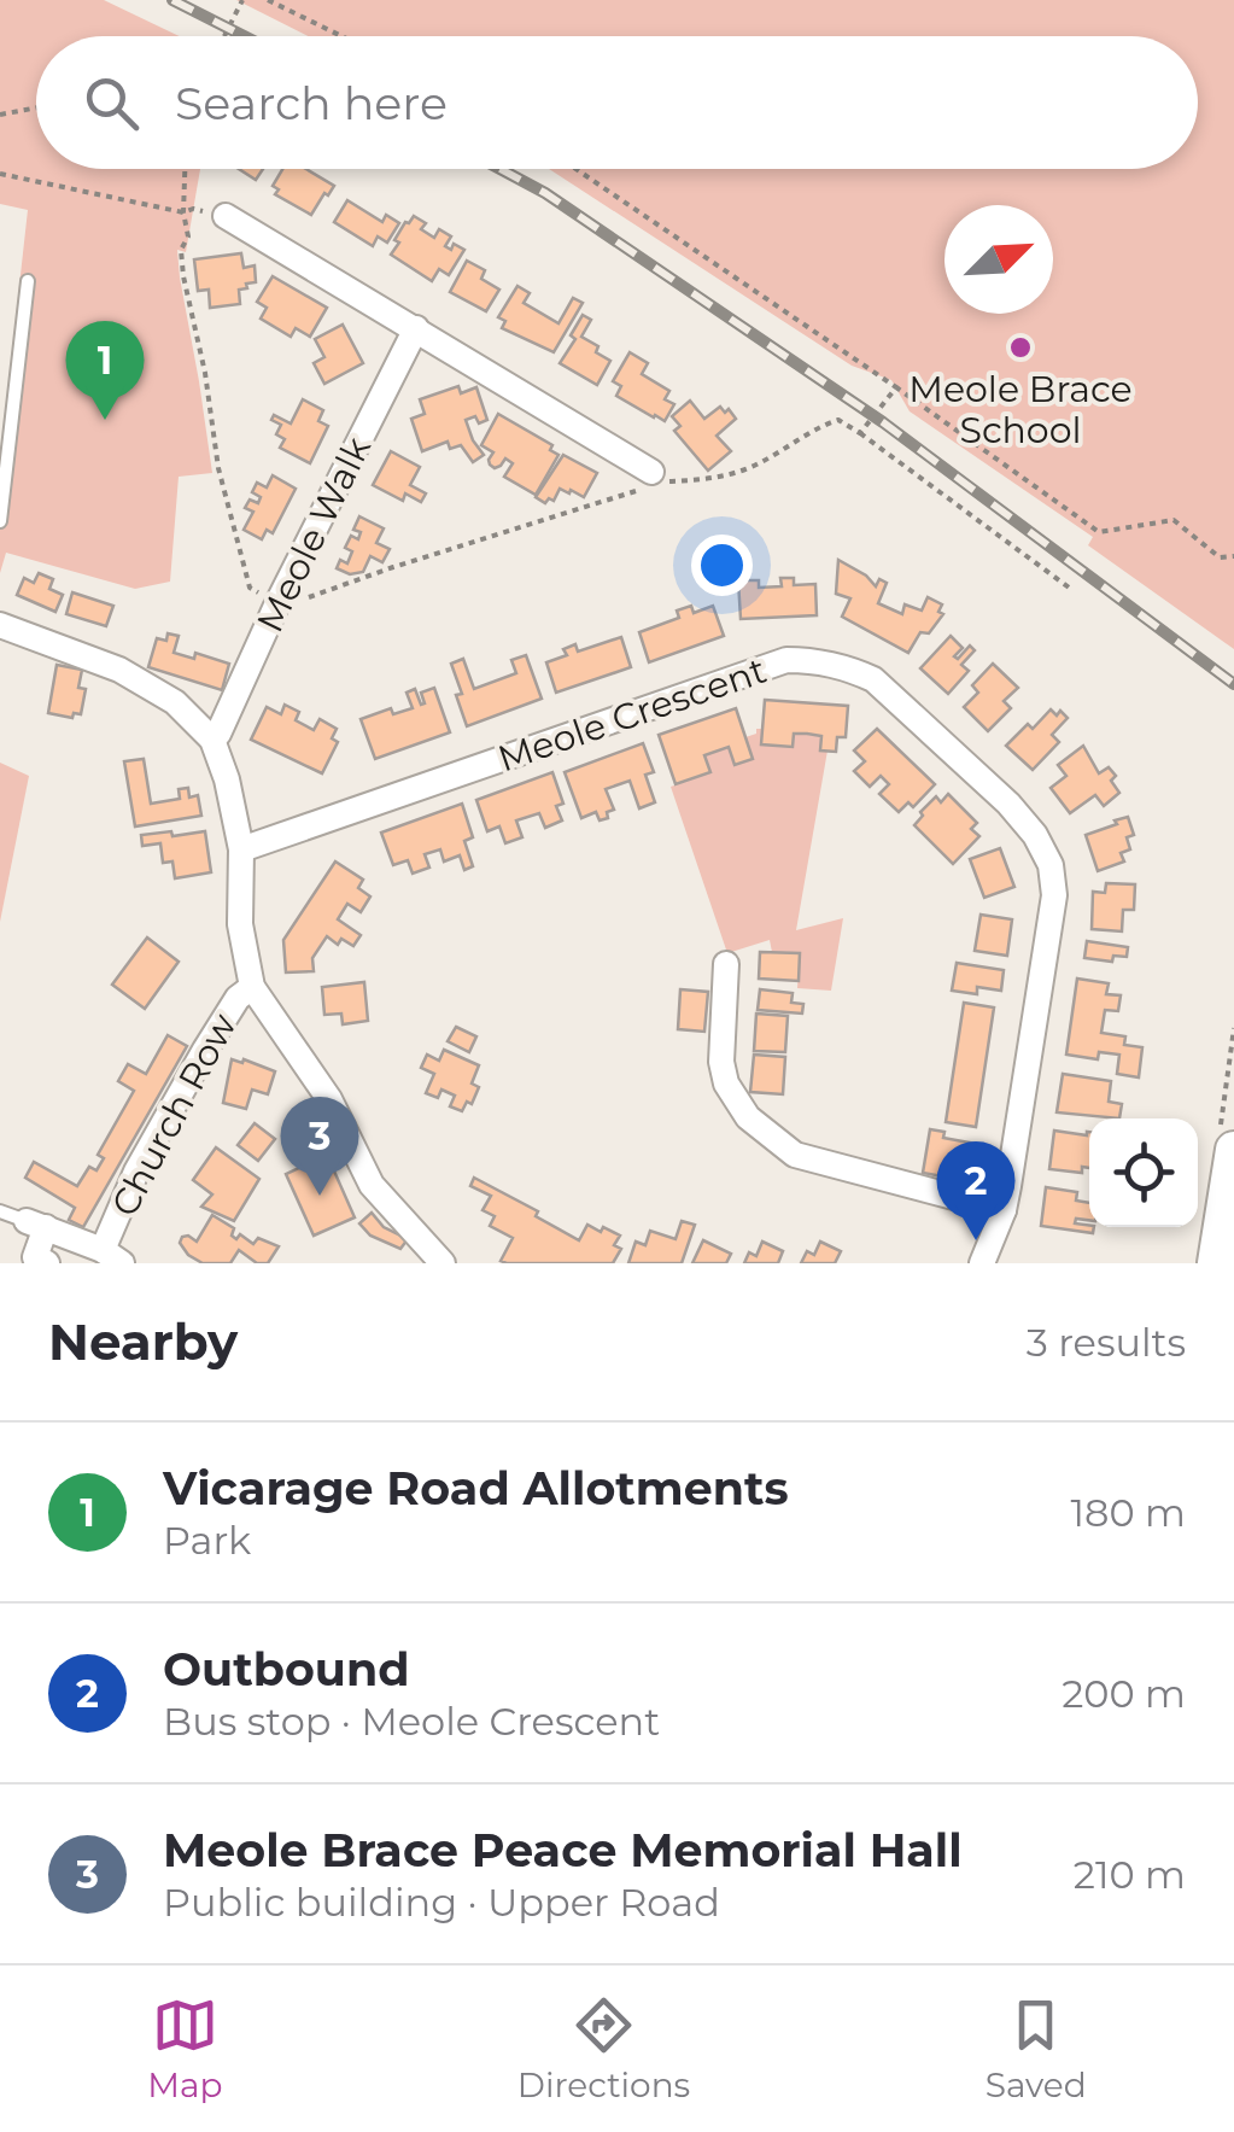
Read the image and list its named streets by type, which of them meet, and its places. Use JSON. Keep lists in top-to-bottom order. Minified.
{"streets":{"street":["Meole Walk","Meole Crescent","Church Row"]},"places":["Meole Brace School"],"north":"top right","page":{"search":"Search here","pins":["1","3","2"],"heading":["Nearby","3 results"],"list":[{"mark":"1","name":"Vicarage Road Allotments","note":"Park","value":"180 m"},{"mark":"2","name":"Outbound","note":"Bus stop · Meole Crescent","value":"200 m"},{"mark":"3","name":"Meole Brace Peace Memorial Hall","note":"Public building · Upper Road","value":"210 m"}],"nav":["Map","Directions","Saved"]}}
